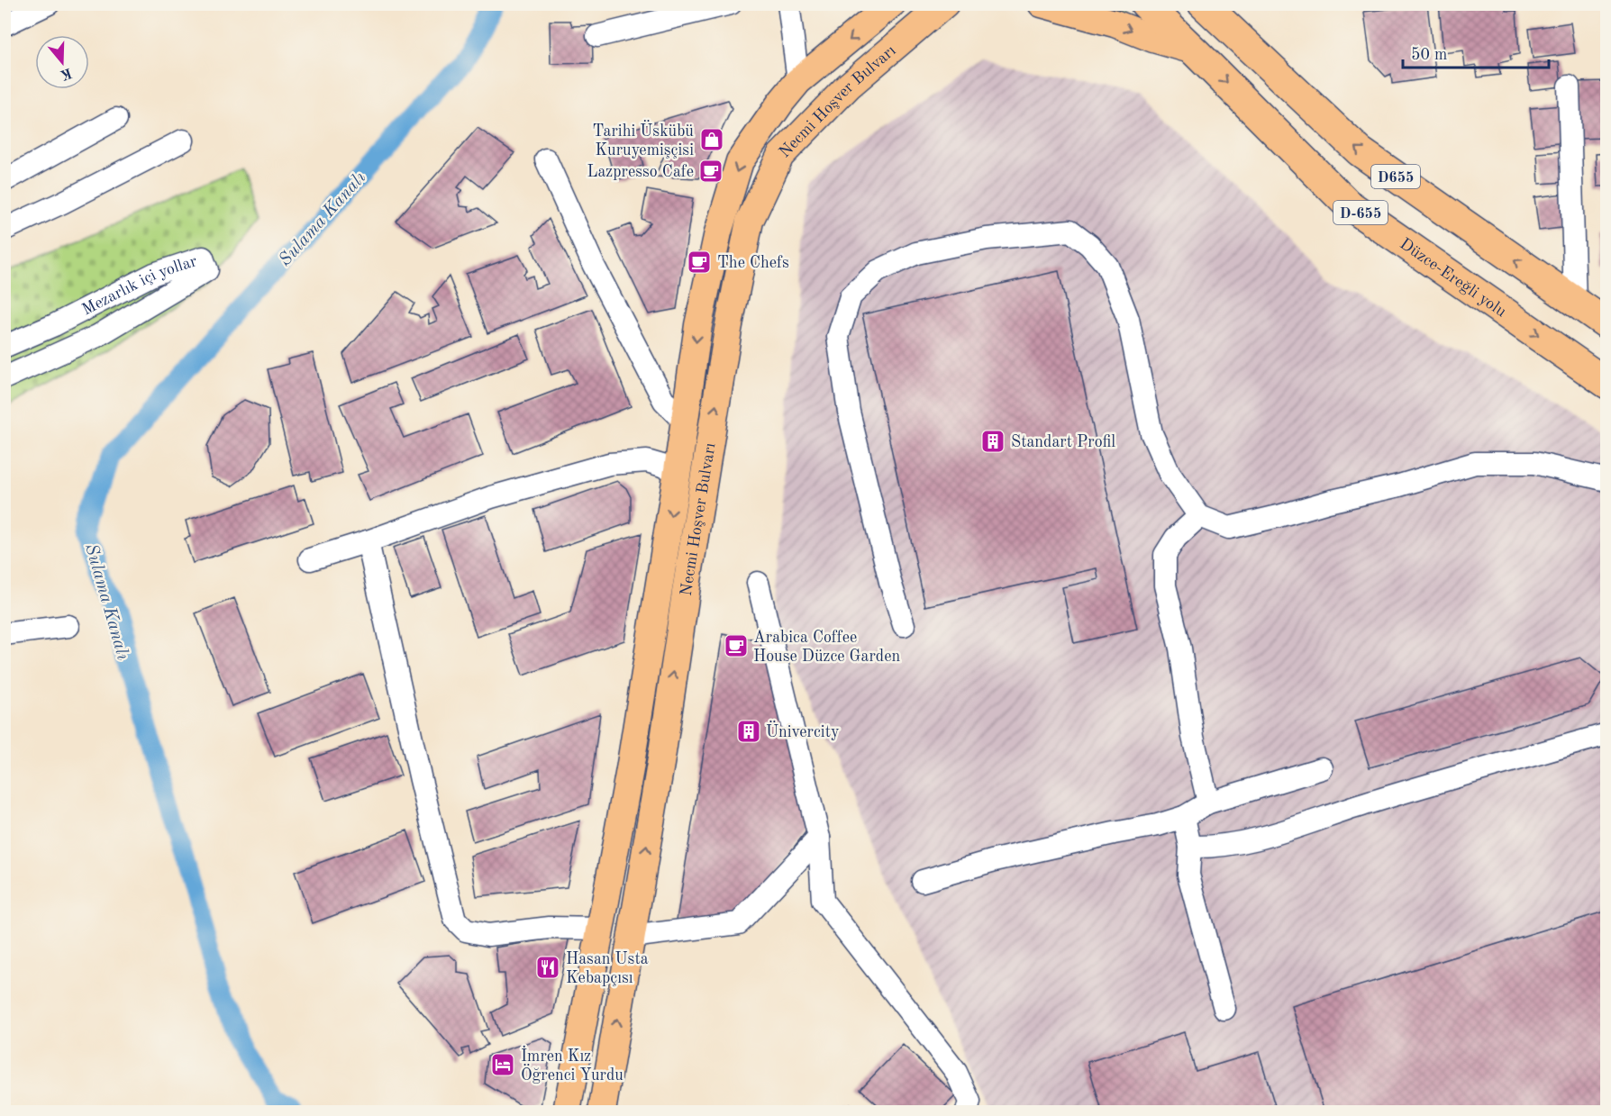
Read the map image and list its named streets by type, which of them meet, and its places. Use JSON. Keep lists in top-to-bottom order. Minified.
{"streets":{"highway":["D655","D-655","Düzce-Ereğli yolu"],"main road":["Necmi Hoşver Bulvarı"],"street":["Mezarlık içi yollar"]},"water":["Sulama Kanalı"],"places":{"shop":["Tarihi Üskübü Kuruyemişçisi"],"cafe":["Lazpresso Cafe","The Chefs","Arabica Coffee House Düzce Garden"],"building":["Standart Profil","Ünivercity"],"restaurant":["Hasan Usta Kebapçısı"],"hotel":["İmren Kız Öğrenci Yurdu"]},"scale_bar":"50 m","north":"bottom"}
